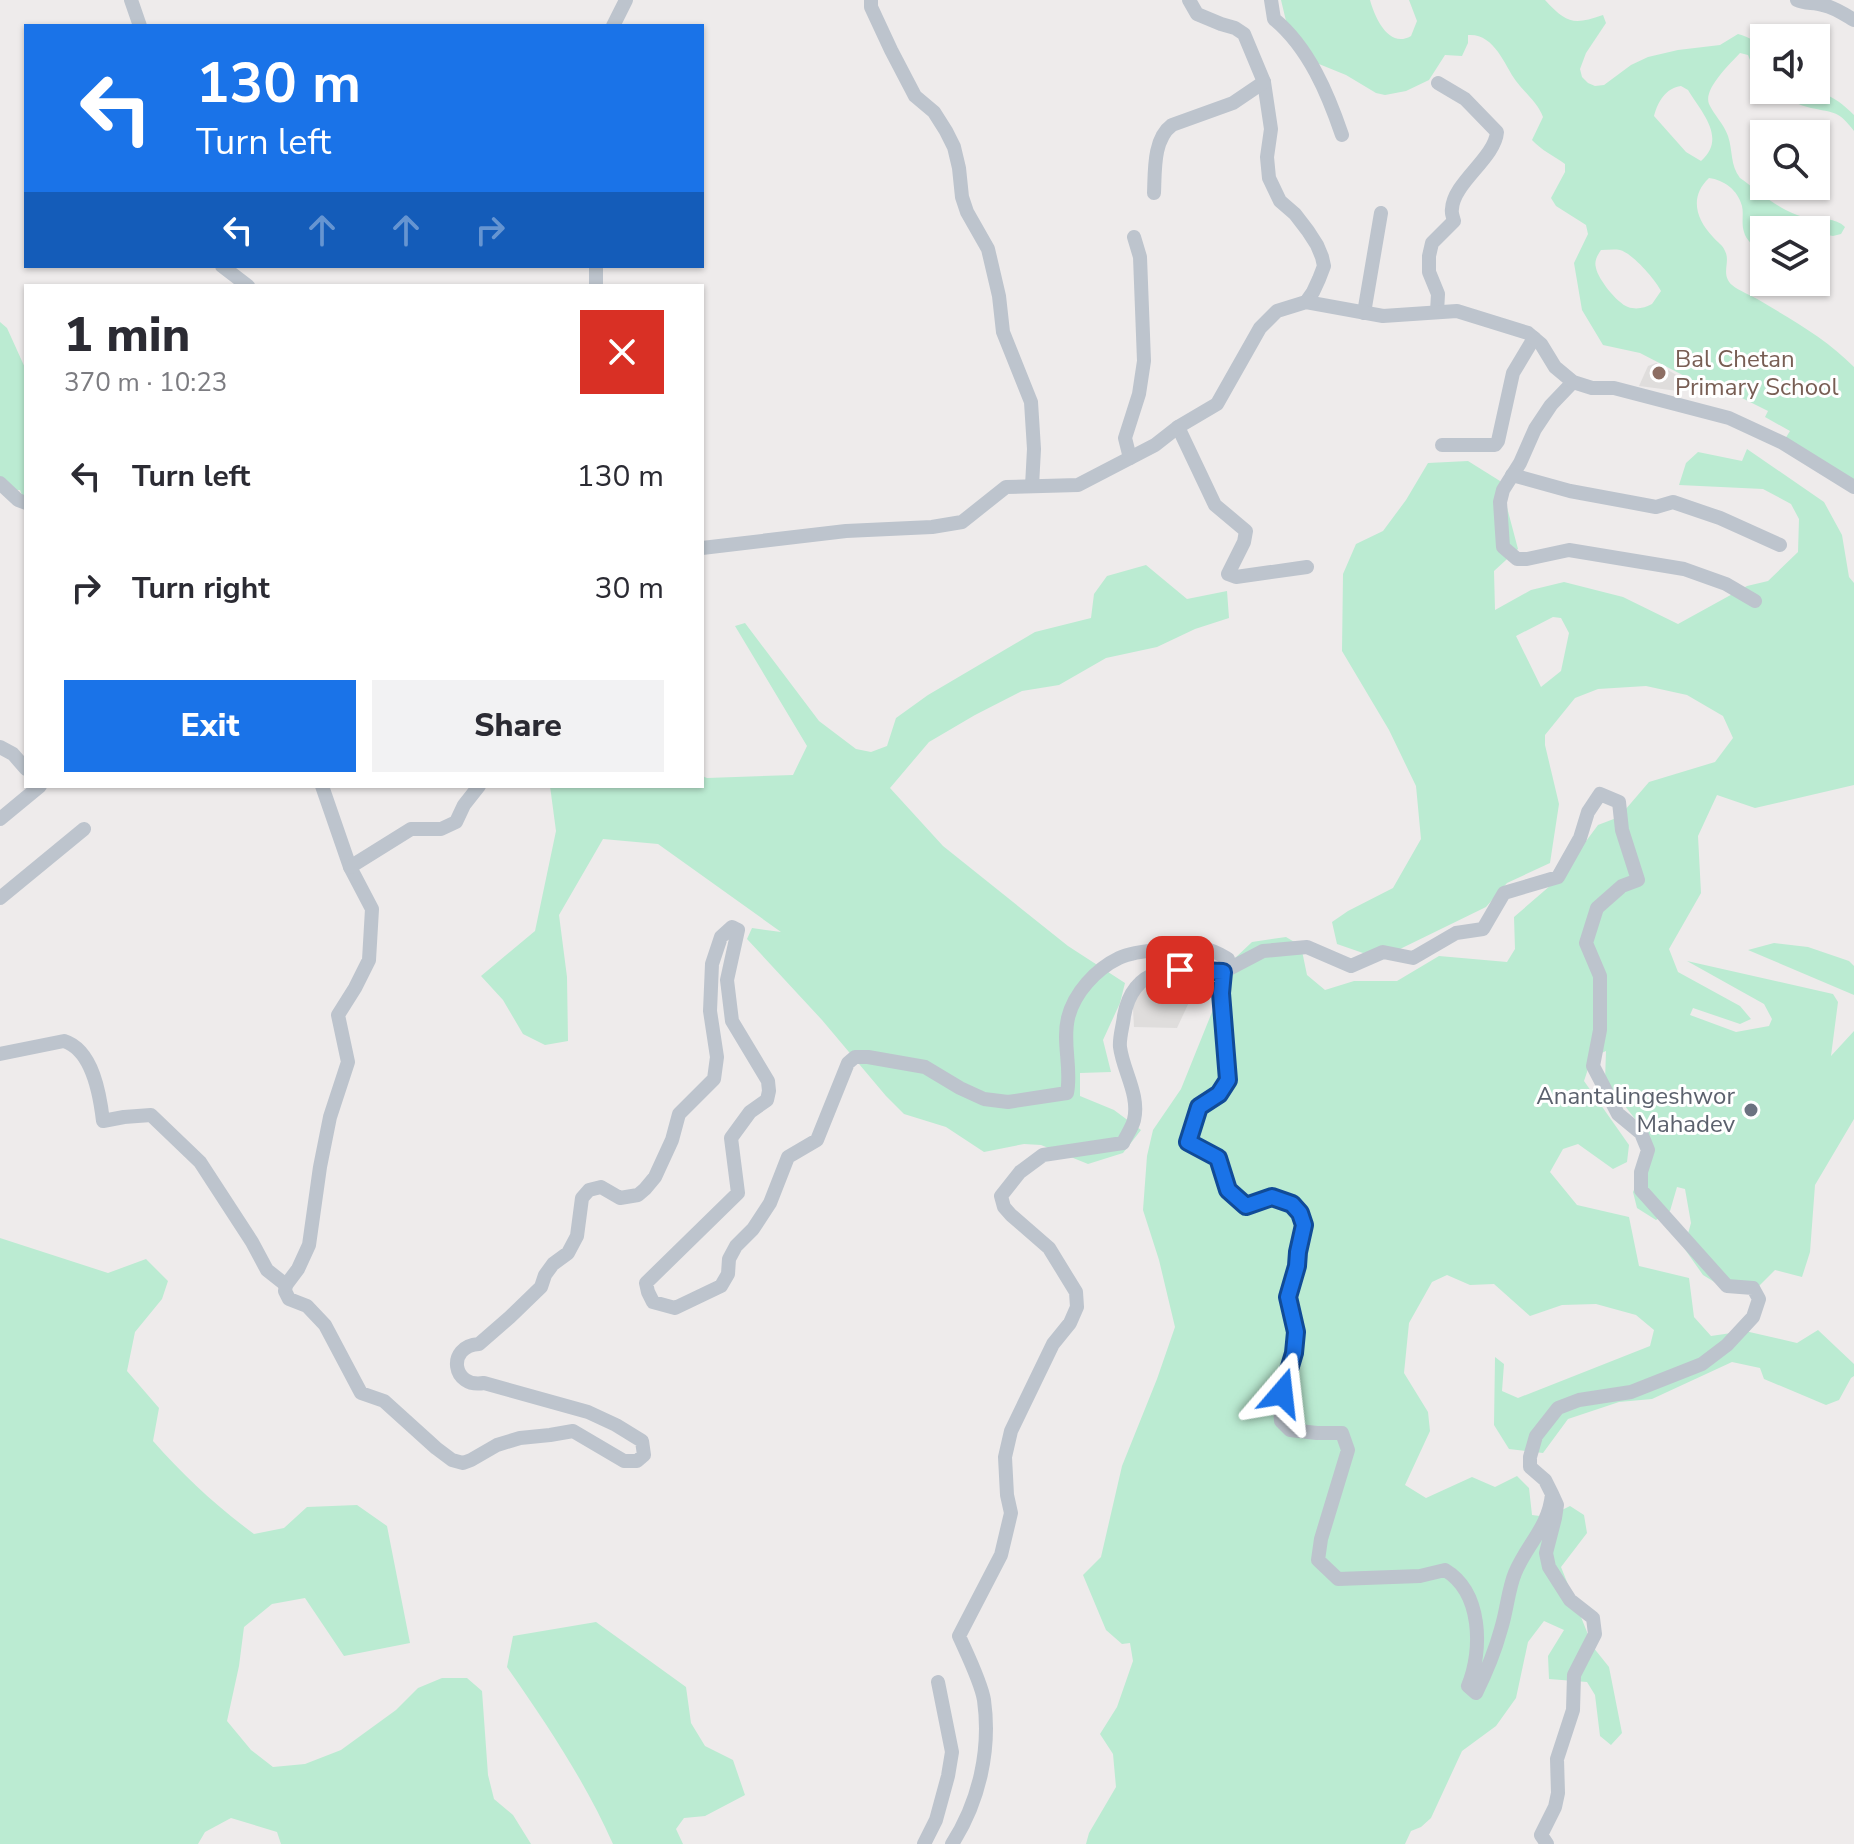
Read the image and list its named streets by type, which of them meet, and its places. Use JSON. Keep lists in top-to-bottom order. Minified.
{"places":["Bal Chetan Primary School","Anantalingeshwor Mahadev"],"page":{"turn":["130 m","Turn left"],"heading":["1 min","370 m · 10:23"],"list":[{"name":"Turn left","value":"130 m"},{"name":"Turn right","value":"30 m"}],"buttons":["Exit","Share"]}}
